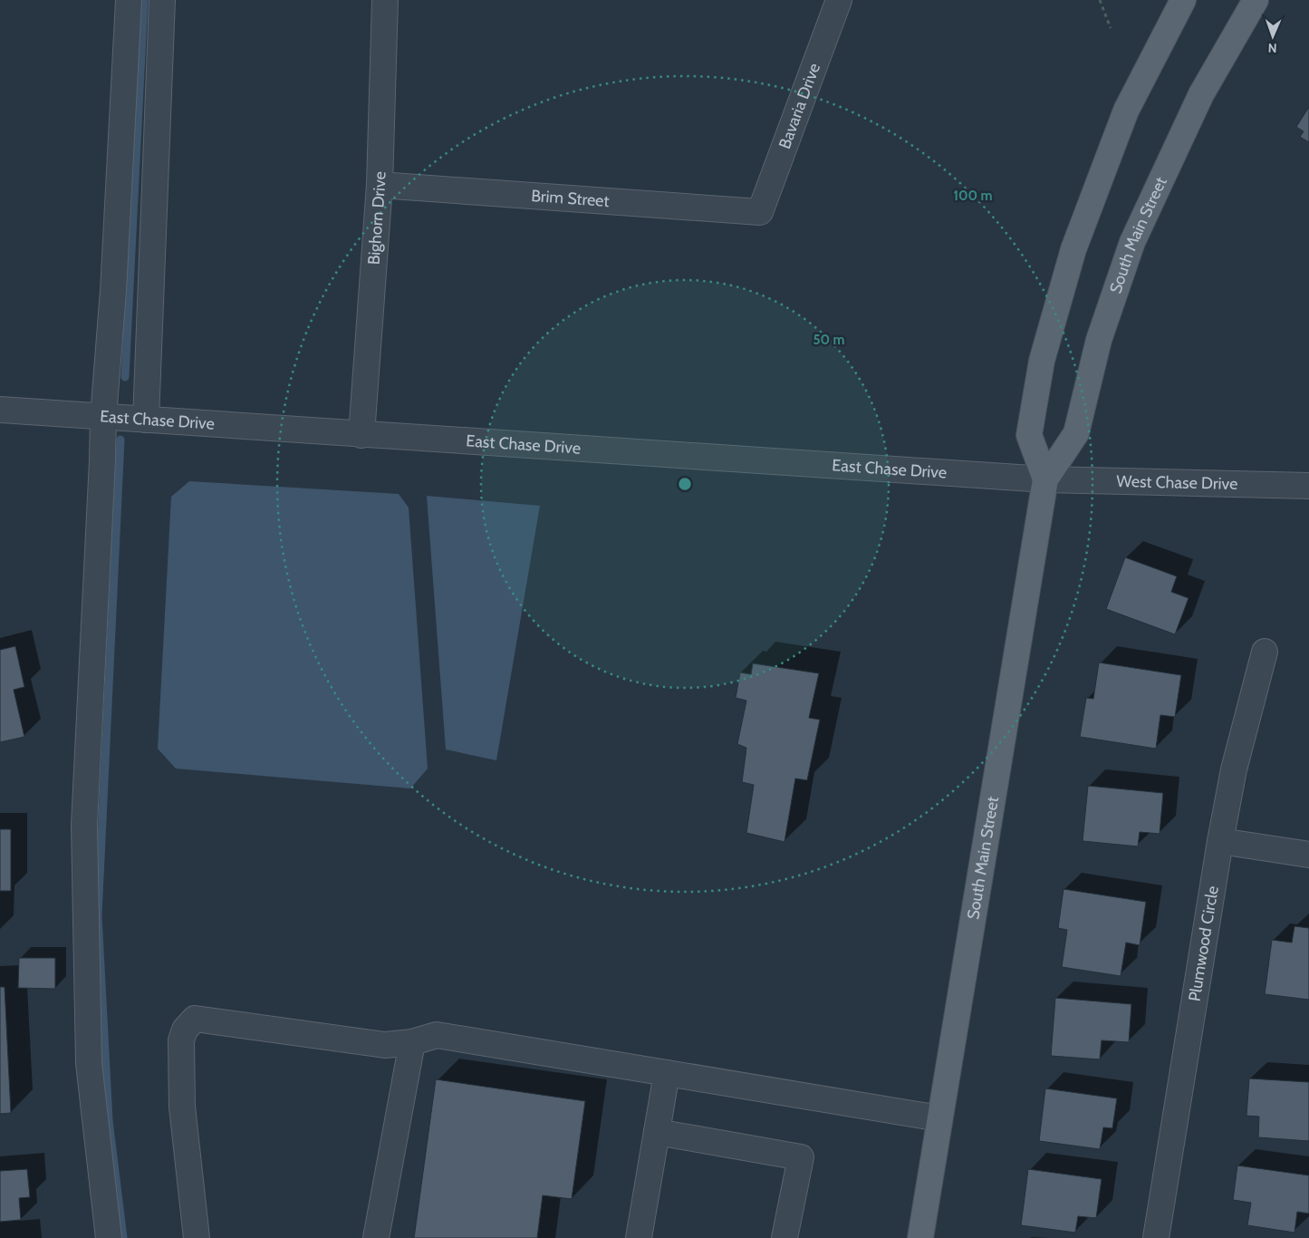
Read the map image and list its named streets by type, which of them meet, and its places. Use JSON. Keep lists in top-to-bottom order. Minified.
{"streets":{"main road":["South Main Street"],"street":["Bavaria Drive","Brim Street","Bighorn Drive","East Chase Drive","West Chase Drive","Plumwood Circle"]},"crossings":[["Bavaria Drive","Brim Street"],["Brim Street","Bighorn Drive"],["Bighorn Drive","East Chase Drive"],["South Main Street","East Chase Drive"],["South Main Street","West Chase Drive"],["East Chase Drive","West Chase Drive"]],"north":"bottom","rings":["100 m","50 m"]}
